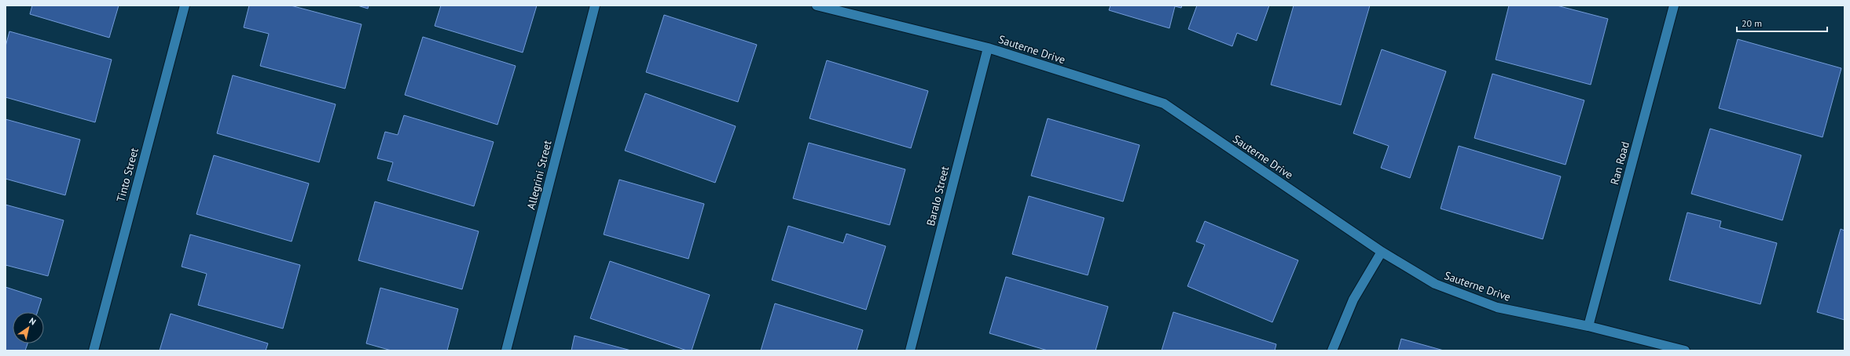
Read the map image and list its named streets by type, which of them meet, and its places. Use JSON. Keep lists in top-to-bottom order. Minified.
{"streets":{"street":["Sauterne Drive","Ran Road","Tinto Street","Allegrini Street","Baralo Street"]},"crossings":[["Sauterne Drive","Ran Road"],["Sauterne Drive","Baralo Street"]],"scale_bar":"20 m","north":"top right"}
